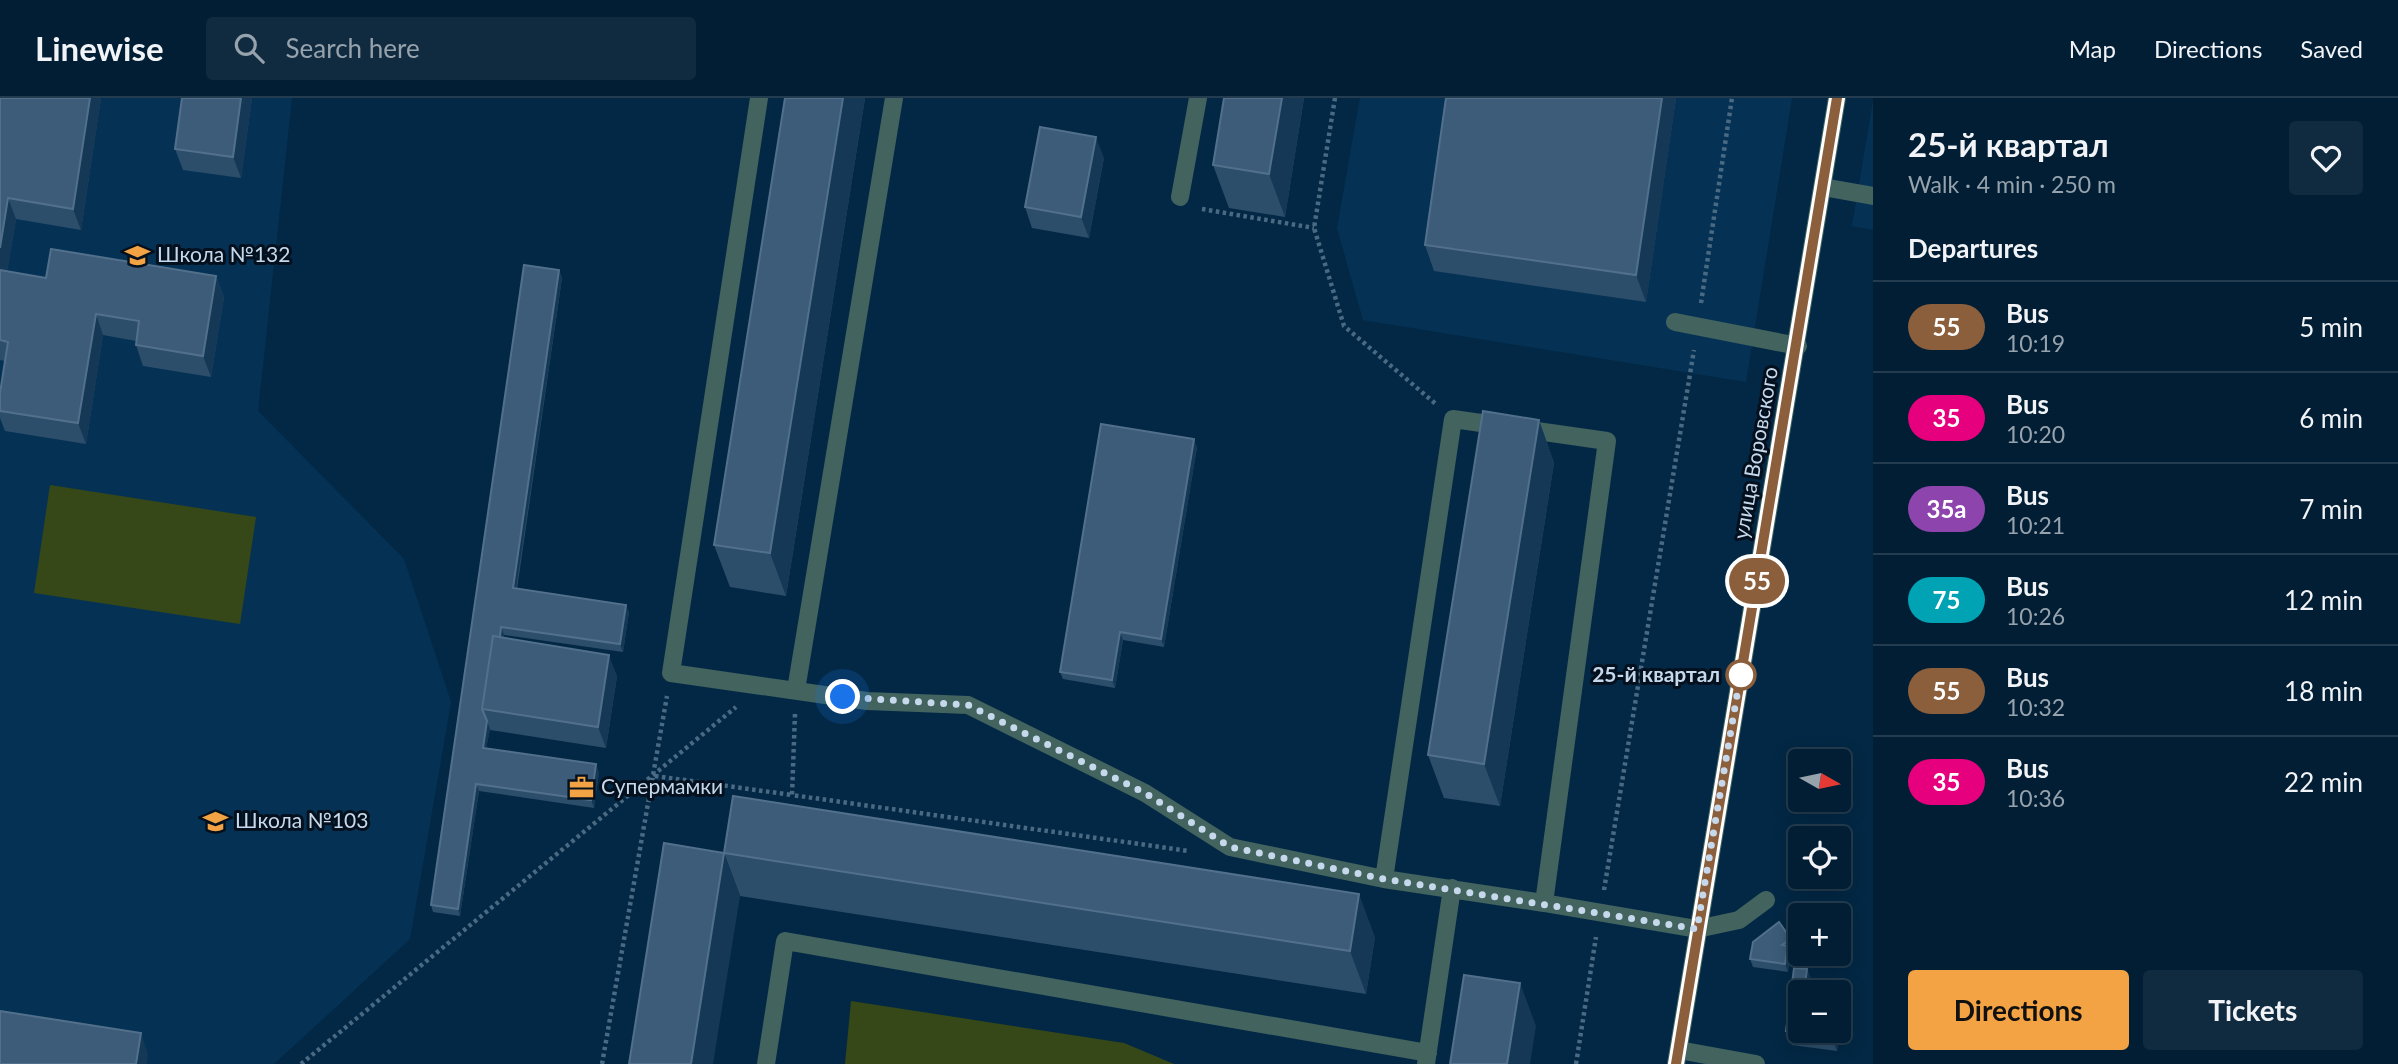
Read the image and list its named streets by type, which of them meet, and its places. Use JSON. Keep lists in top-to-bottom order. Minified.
{"streets":{"street":["улица Воровского"]},"places":{"school or university":["Школа №132","Школа №103"],"other":["25-й квартал"],"office":["Супермамки"]},"lines":["bus line 55"],"north":"right","page":{"header":"Linewise","search":"Search here","nav":["Map","Directions","Saved"],"on_map":"55","heading":[["25-й квартал","Walk · 4 min · 250 m"],"Departures"],"list":[{"mark":"55","name":"Bus","note":"10:19","value":"5 min"},{"mark":"35","name":"Bus","note":"10:20","value":"6 min"},{"mark":"35a","name":"Bus","note":"10:21","value":"7 min"},{"mark":"75","name":"Bus","note":"10:26","value":"12 min"},{"mark":"55","name":"Bus","note":"10:32","value":"18 min"},{"mark":"35","name":"Bus","note":"10:36","value":"22 min"}],"map_buttons":["+","−"],"buttons":["Directions","Tickets"]}}
